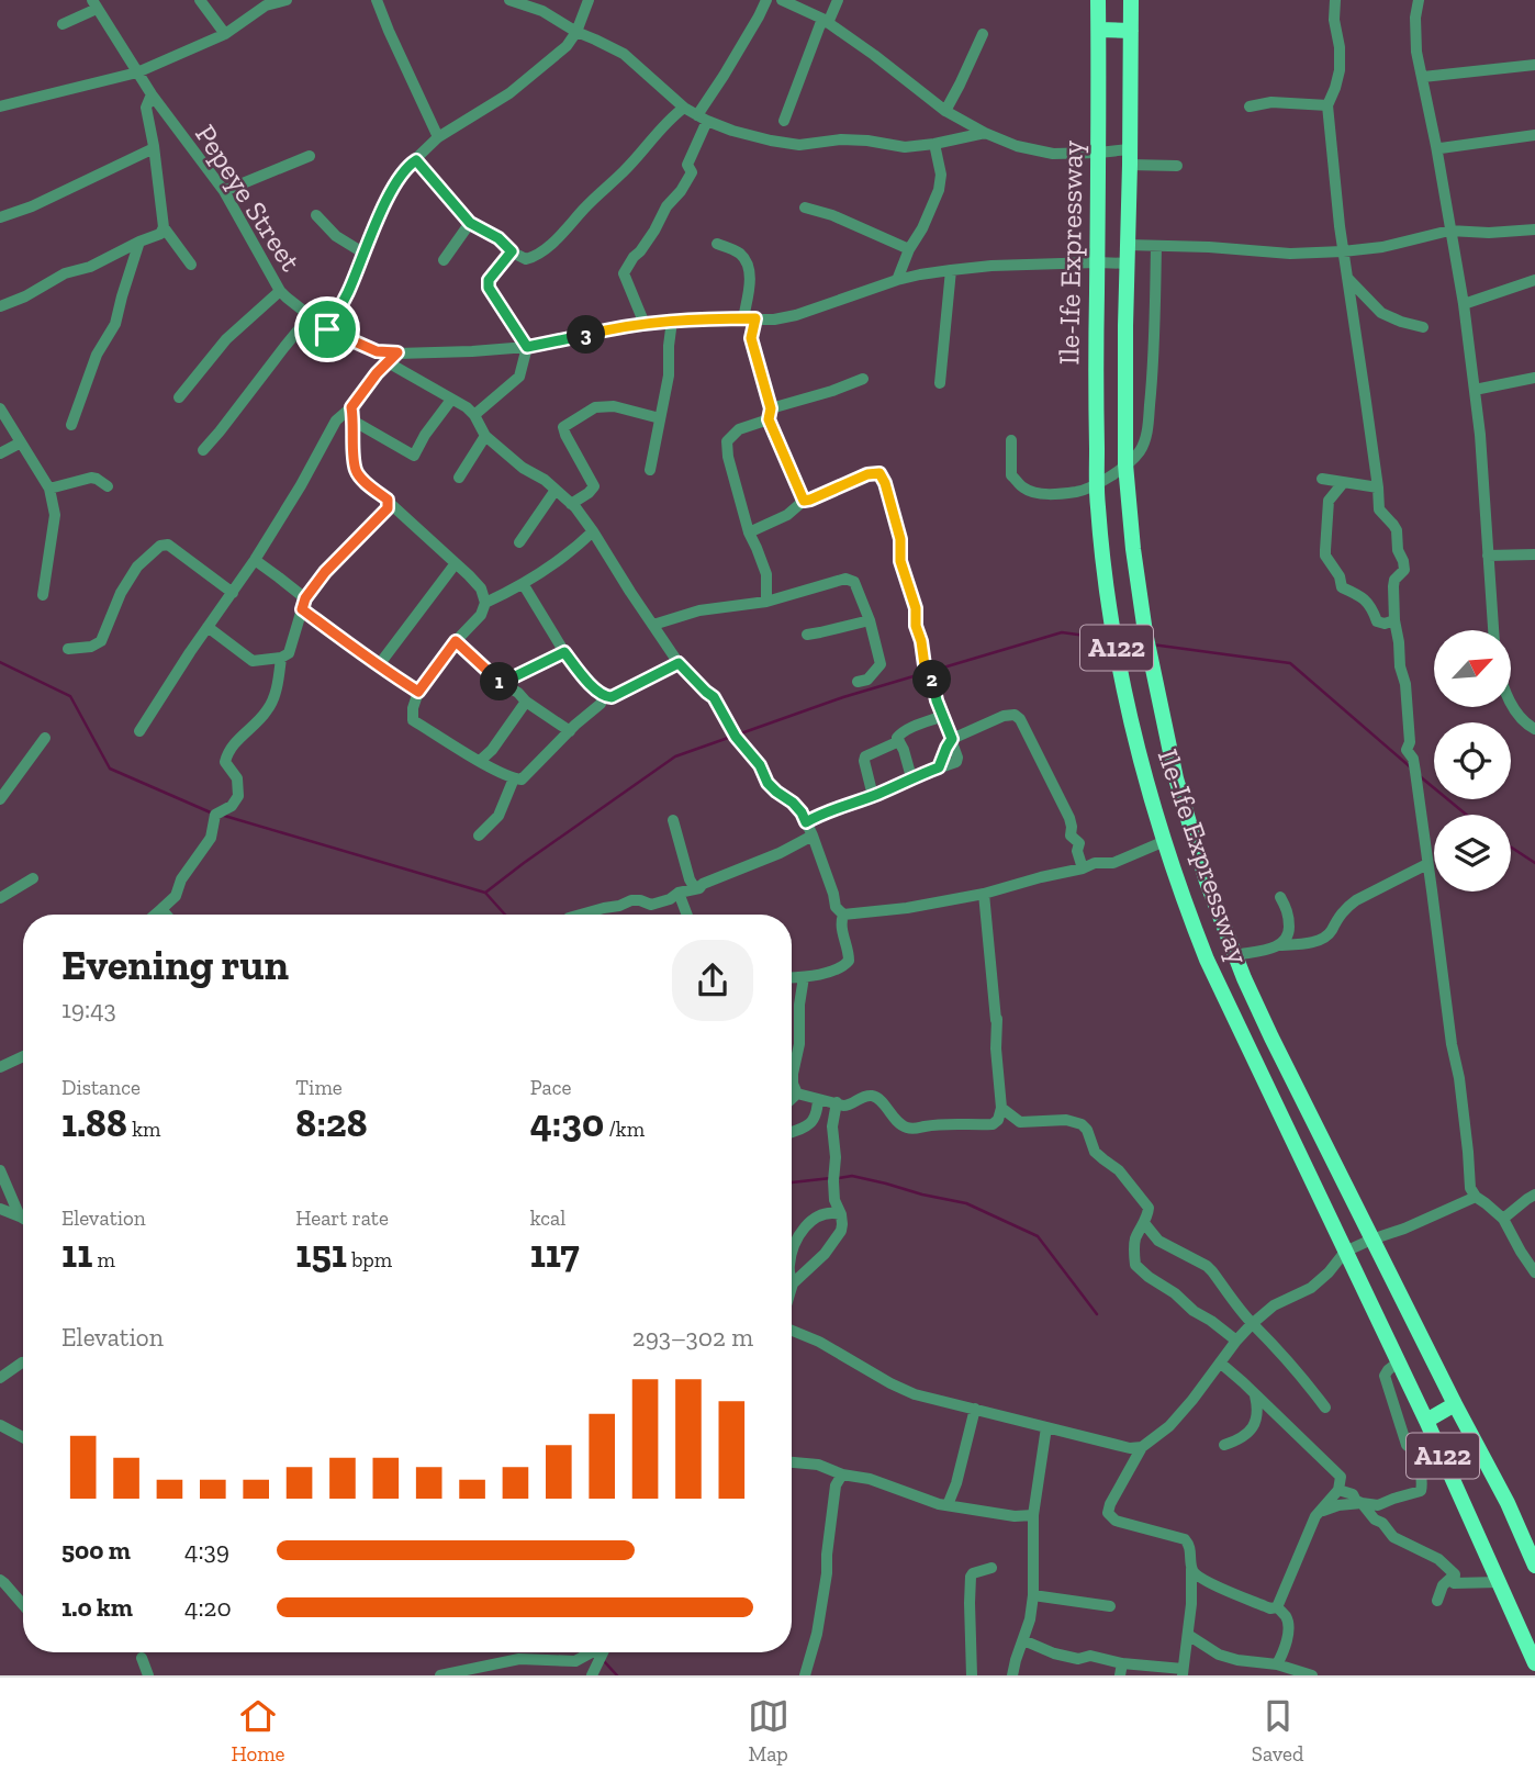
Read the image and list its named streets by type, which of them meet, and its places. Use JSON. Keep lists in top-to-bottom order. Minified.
{"streets":{"highway":["Ile-Ife Expressway","A122"],"street":["Pepeye Street"]},"crossings":[["Pepeye Street","Ile-Ife Expressway"]],"north":"top right","page":{"pins":["3","2","1"],"heading":["Evening run","19:43"],"stats":[["Distance","1.88 km"],["Time","8:28"],["Pace","4:30 /km"],["Elevation","11 m"],["Heart rate","151 bpm"],["kcal","117"]],"chart":["Elevation","293–302 m"],"list":[{"name":"500 m","note":"4:39"},{"name":"1.0 km","note":"4:20"}],"tabs":["Home","Map","Saved"]}}
